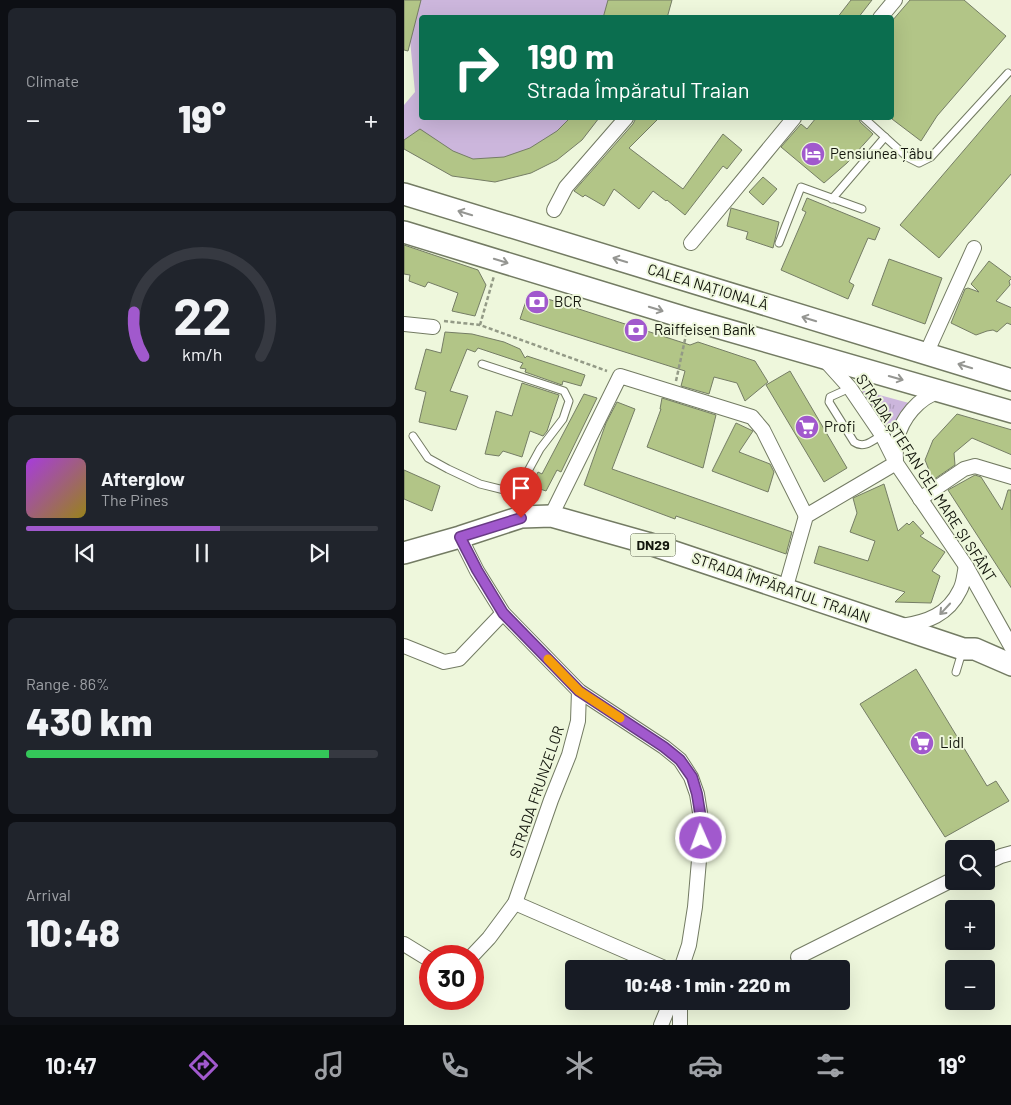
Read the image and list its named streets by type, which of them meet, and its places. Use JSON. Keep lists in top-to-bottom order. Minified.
{"streets":{"main road":["CALEA NAȚIONALĂ","DN29","STRADA ÎMPĂRATUL TRAIAN"],"street":["STRADA ȘTEFAN CEL MARE ȘI SFÂNT","STRADA FRUNZELOR"]},"places":{"hotel":["Pensiunea Țâbu"],"bank":["BCR","Raiffeisen Bank"],"supermarket":["Profi","Lidl"]},"page":{"tile":["Climate",["Range · 86%","430 km"],["Arrival","10:48"]],"turn":["190 m","Strada Împăratul Traian"],"heat":["−","19°","+"],"song":["Afterglow","The Pines"],"map_buttons":["+","−"],"limit":"30","trip":"10:48 · 1 min · 220 m","tabs":["10:47","19°"],"gauge":["22","km/h"]}}
